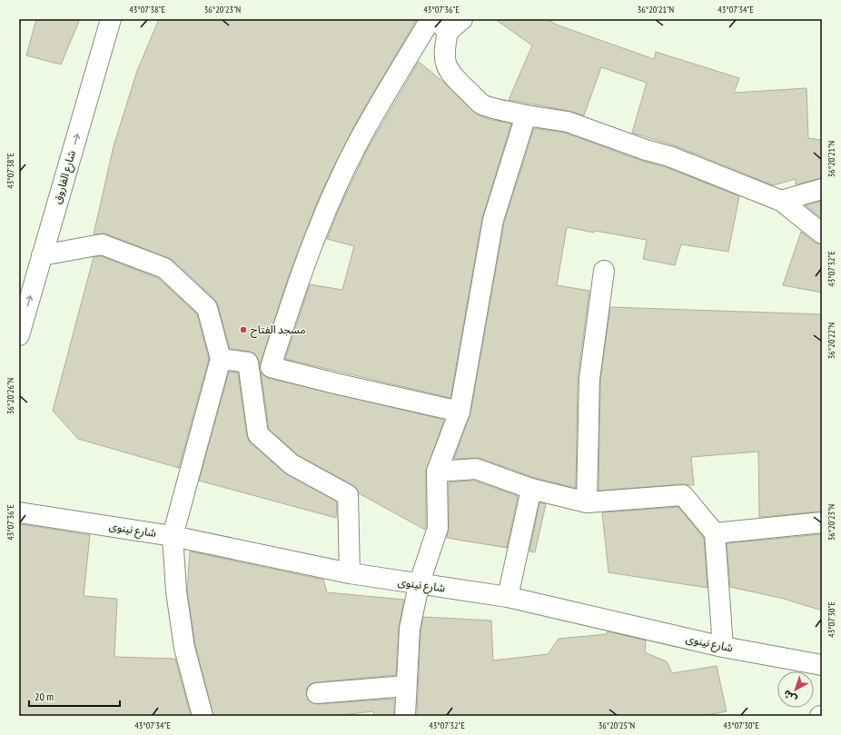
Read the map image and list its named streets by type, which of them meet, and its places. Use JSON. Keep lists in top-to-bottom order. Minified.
{"streets":{"street":["شارع الفاروق","شارع نينوى"]},"one_way":["شارع الفاروق"],"places":["مسجد الفتاح"],"scale_bar":"20 m","north":"bottom left","coordinates":["43°07'38\"E","36°20'23\"N","43°07'36\"E","36°20'21\"N","43°07'34\"E","43°07'32\"E","36°20'22\"N","36°20'26\"N","43°07'30\"E","36°20'25\"N"]}
